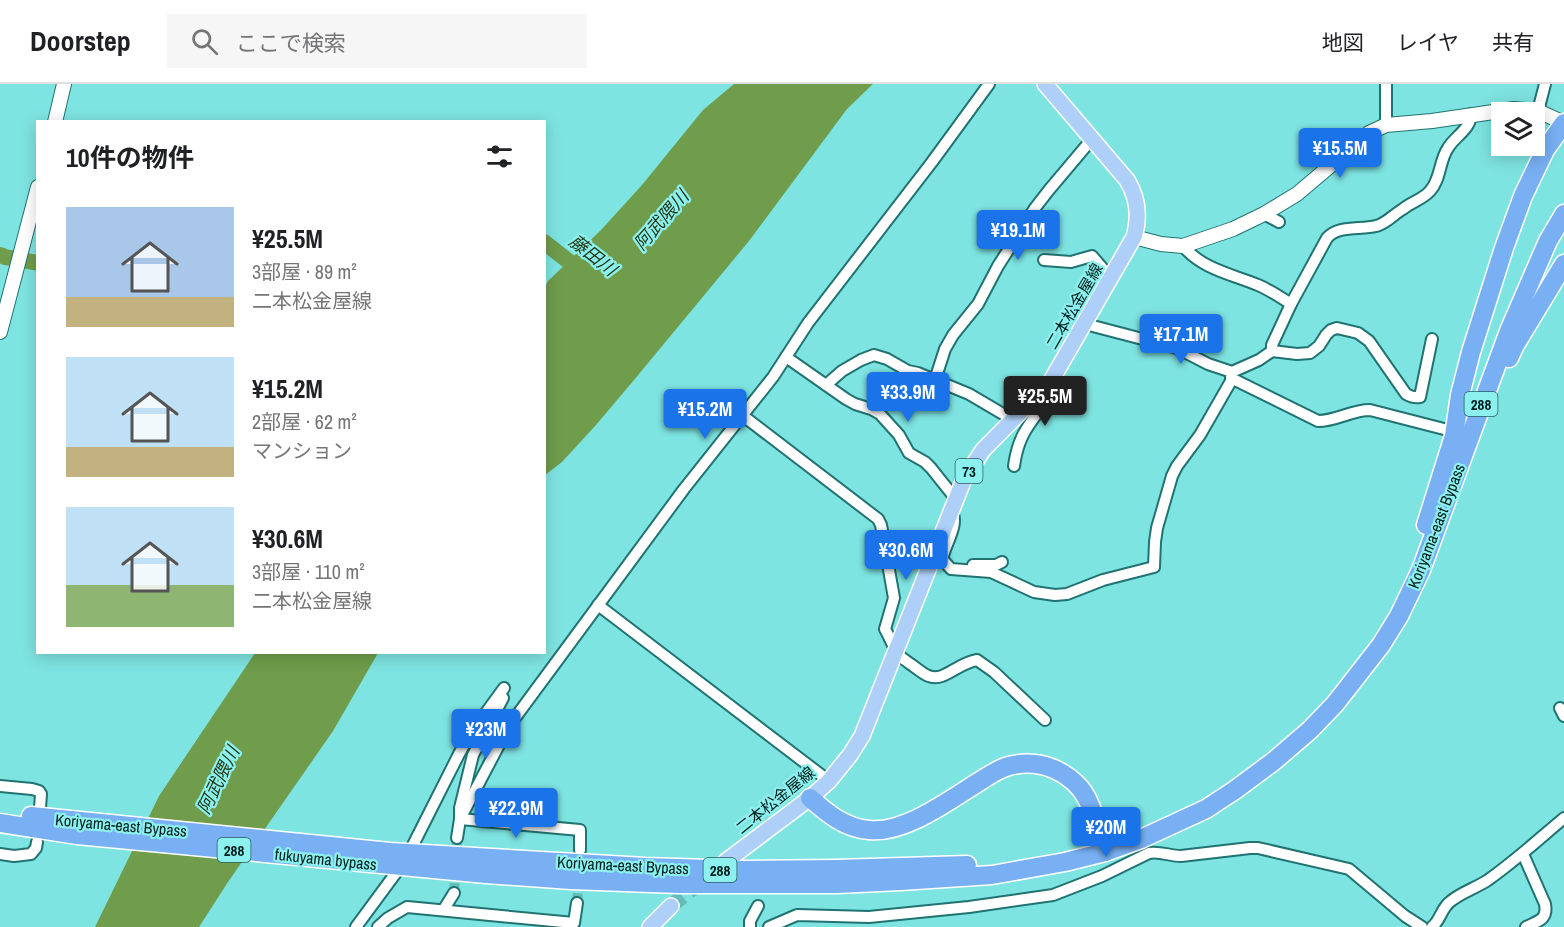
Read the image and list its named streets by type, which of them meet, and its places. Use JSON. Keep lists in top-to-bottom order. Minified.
{"streets":{"highway":["288","Koriyama-east Bypass","fukuyama bypass"],"main road":["二本松金屋線","73"]},"crossings":[["Koriyama-east Bypass","fukuyama bypass"]],"water":["阿武隈川","藤田川"],"page":{"header":"Doorstep","search":"ここで検索","nav":["地図","レイヤ","共有"],"heading":"10件の物件","price":["¥15.5M","¥19.1M","¥17.1M","¥33.9M","¥25.5M","¥15.2M","¥30.6M","¥23M","¥22.9M","¥20M"],"list":[{"name":"¥25.5M","note":"3部屋 · 89 m² · 二本松金屋線"},{"name":"¥15.2M","note":"2部屋 · 62 m² · マンション"},{"name":"¥30.6M","note":"3部屋 · 110 m² · 二本松金屋線"}]}}
